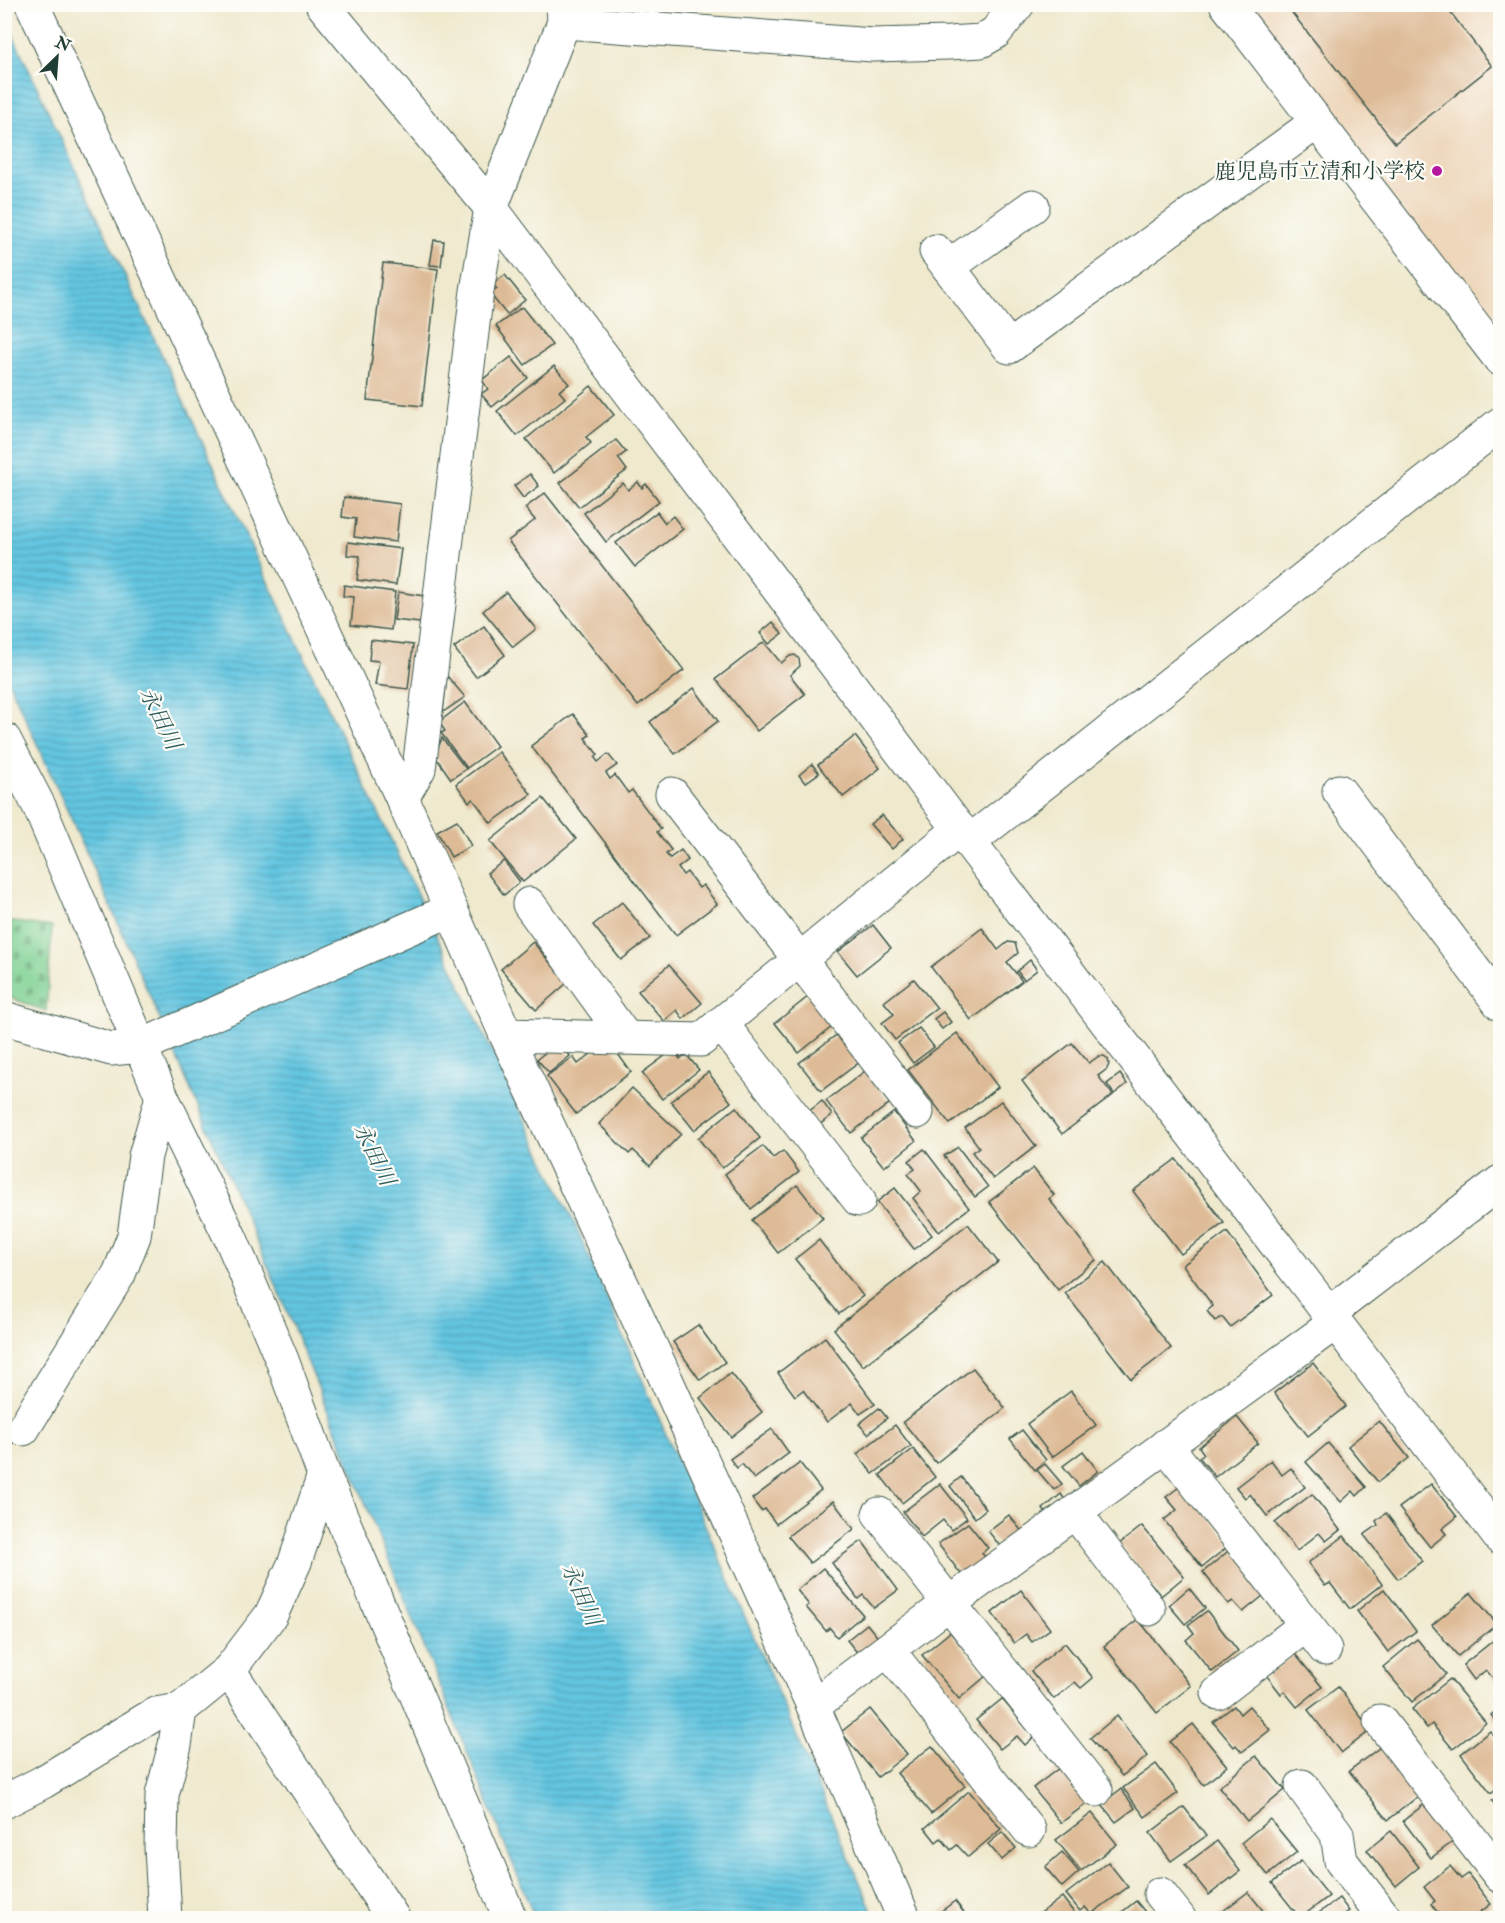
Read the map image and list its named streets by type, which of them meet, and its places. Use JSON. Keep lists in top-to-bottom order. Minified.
{"water":["永田川"],"places":["鹿児島市立清和小学校"],"north":"top right"}
